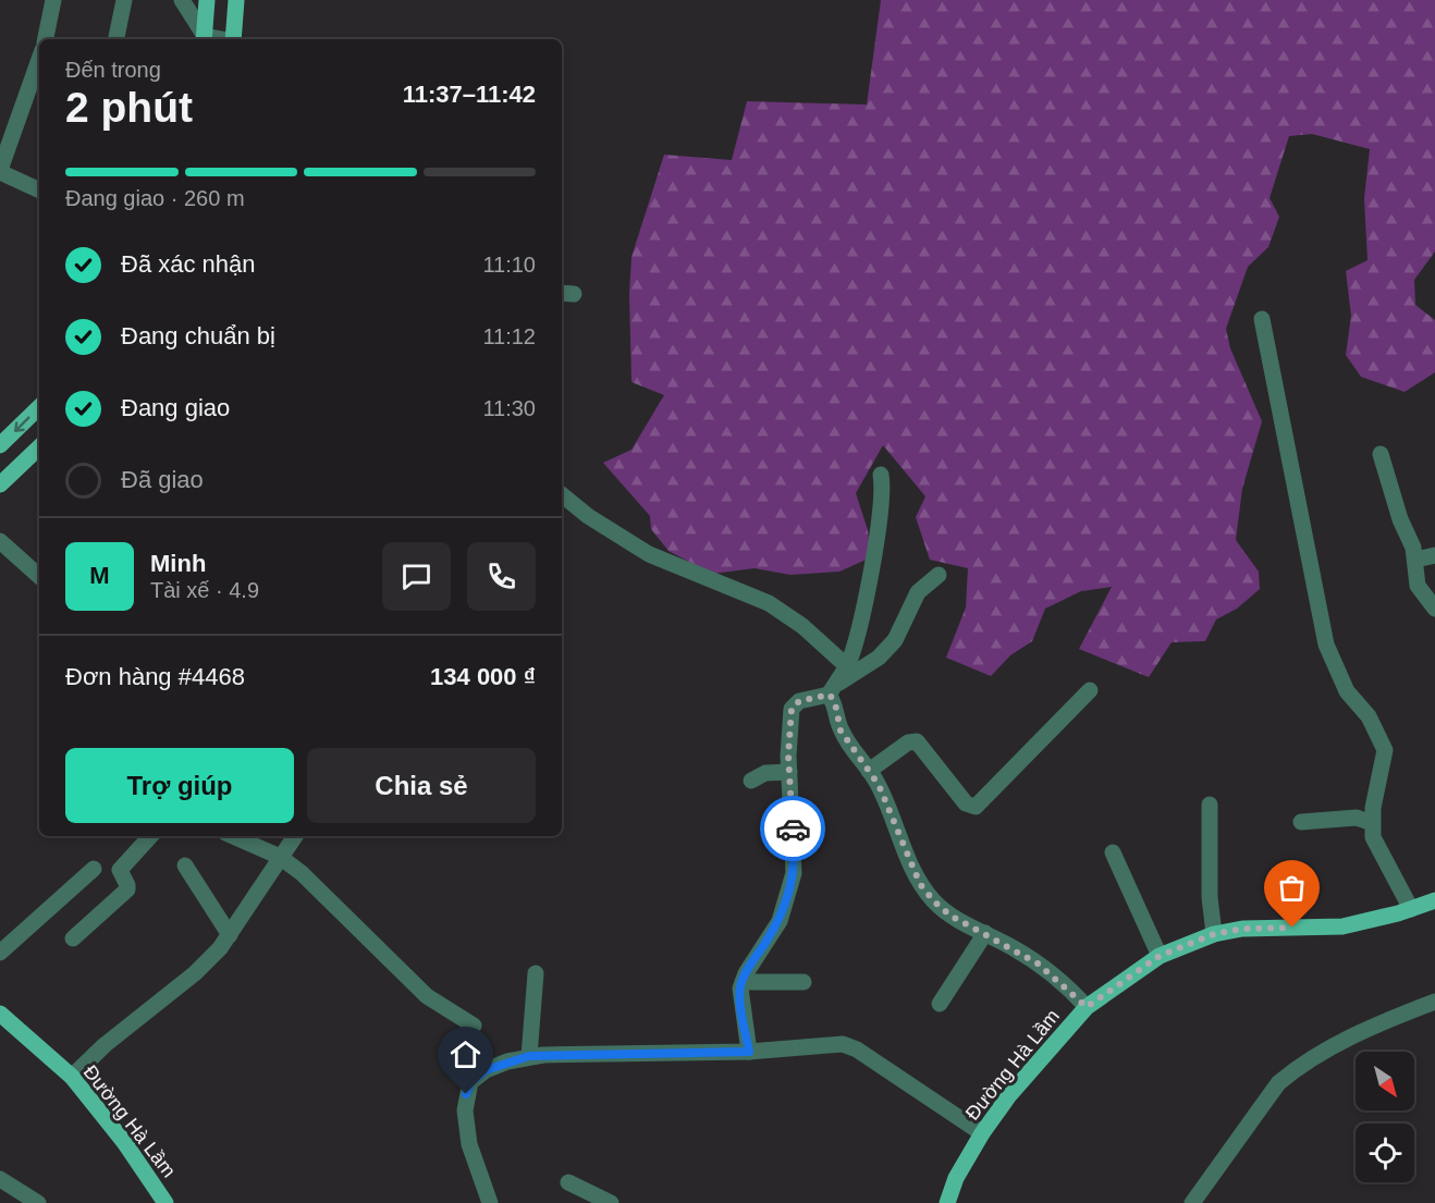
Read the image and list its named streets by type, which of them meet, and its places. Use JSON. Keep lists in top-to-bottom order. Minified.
{"streets":{"main road":["Đường Hà Lầm"]},"north":"bottom right","page":{"heading":["2 phút","Đến trong","11:37–11:42"],"panel":["Minh","Tài xế · 4.9","Đơn hàng #4468","134 000 ₫"],"bar":"Đang giao · 260 m","list":[["Đã xác nhận","11:10"],["Đang chuẩn bị","11:12"],["Đang giao","11:30"],"Đã giao"],"round":"M","buttons":["Trợ giúp","Chia sẻ"]}}
